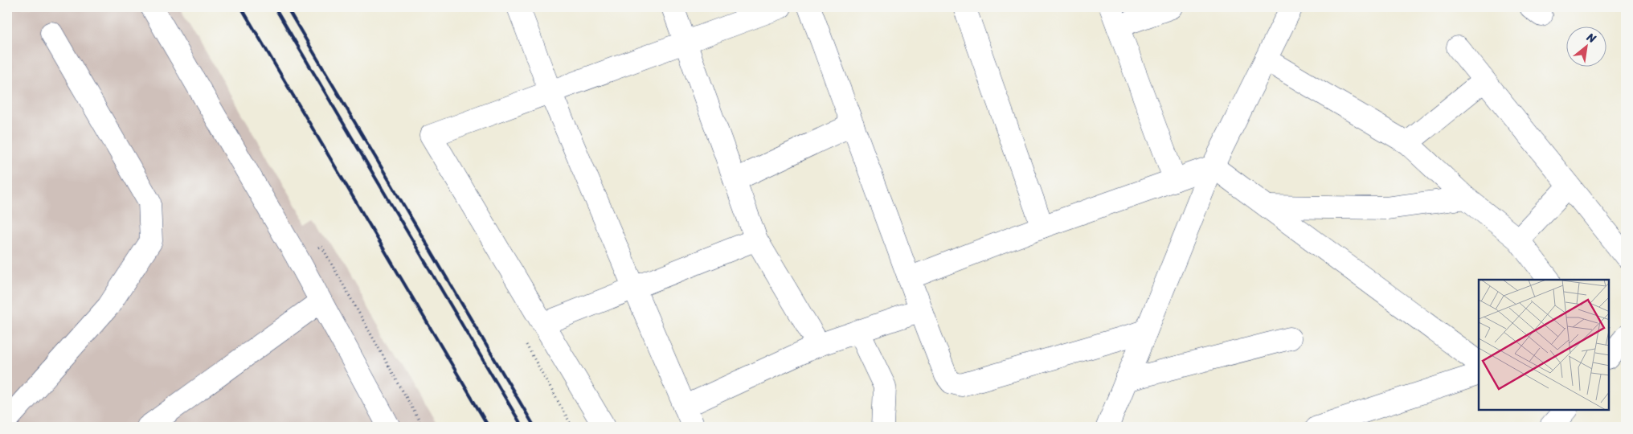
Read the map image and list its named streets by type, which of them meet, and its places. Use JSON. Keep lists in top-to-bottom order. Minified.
{"north":"top right"}
